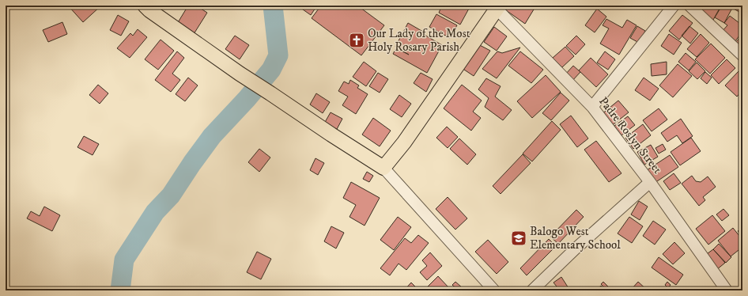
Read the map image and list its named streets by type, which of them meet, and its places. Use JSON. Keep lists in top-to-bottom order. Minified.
{"streets":{"street":["Padre Roslyn Street"]},"places":{"church":["Our Lady of the Most Holy Rosary Parish"],"school or university":["Balogo West Elementary School"]}}
